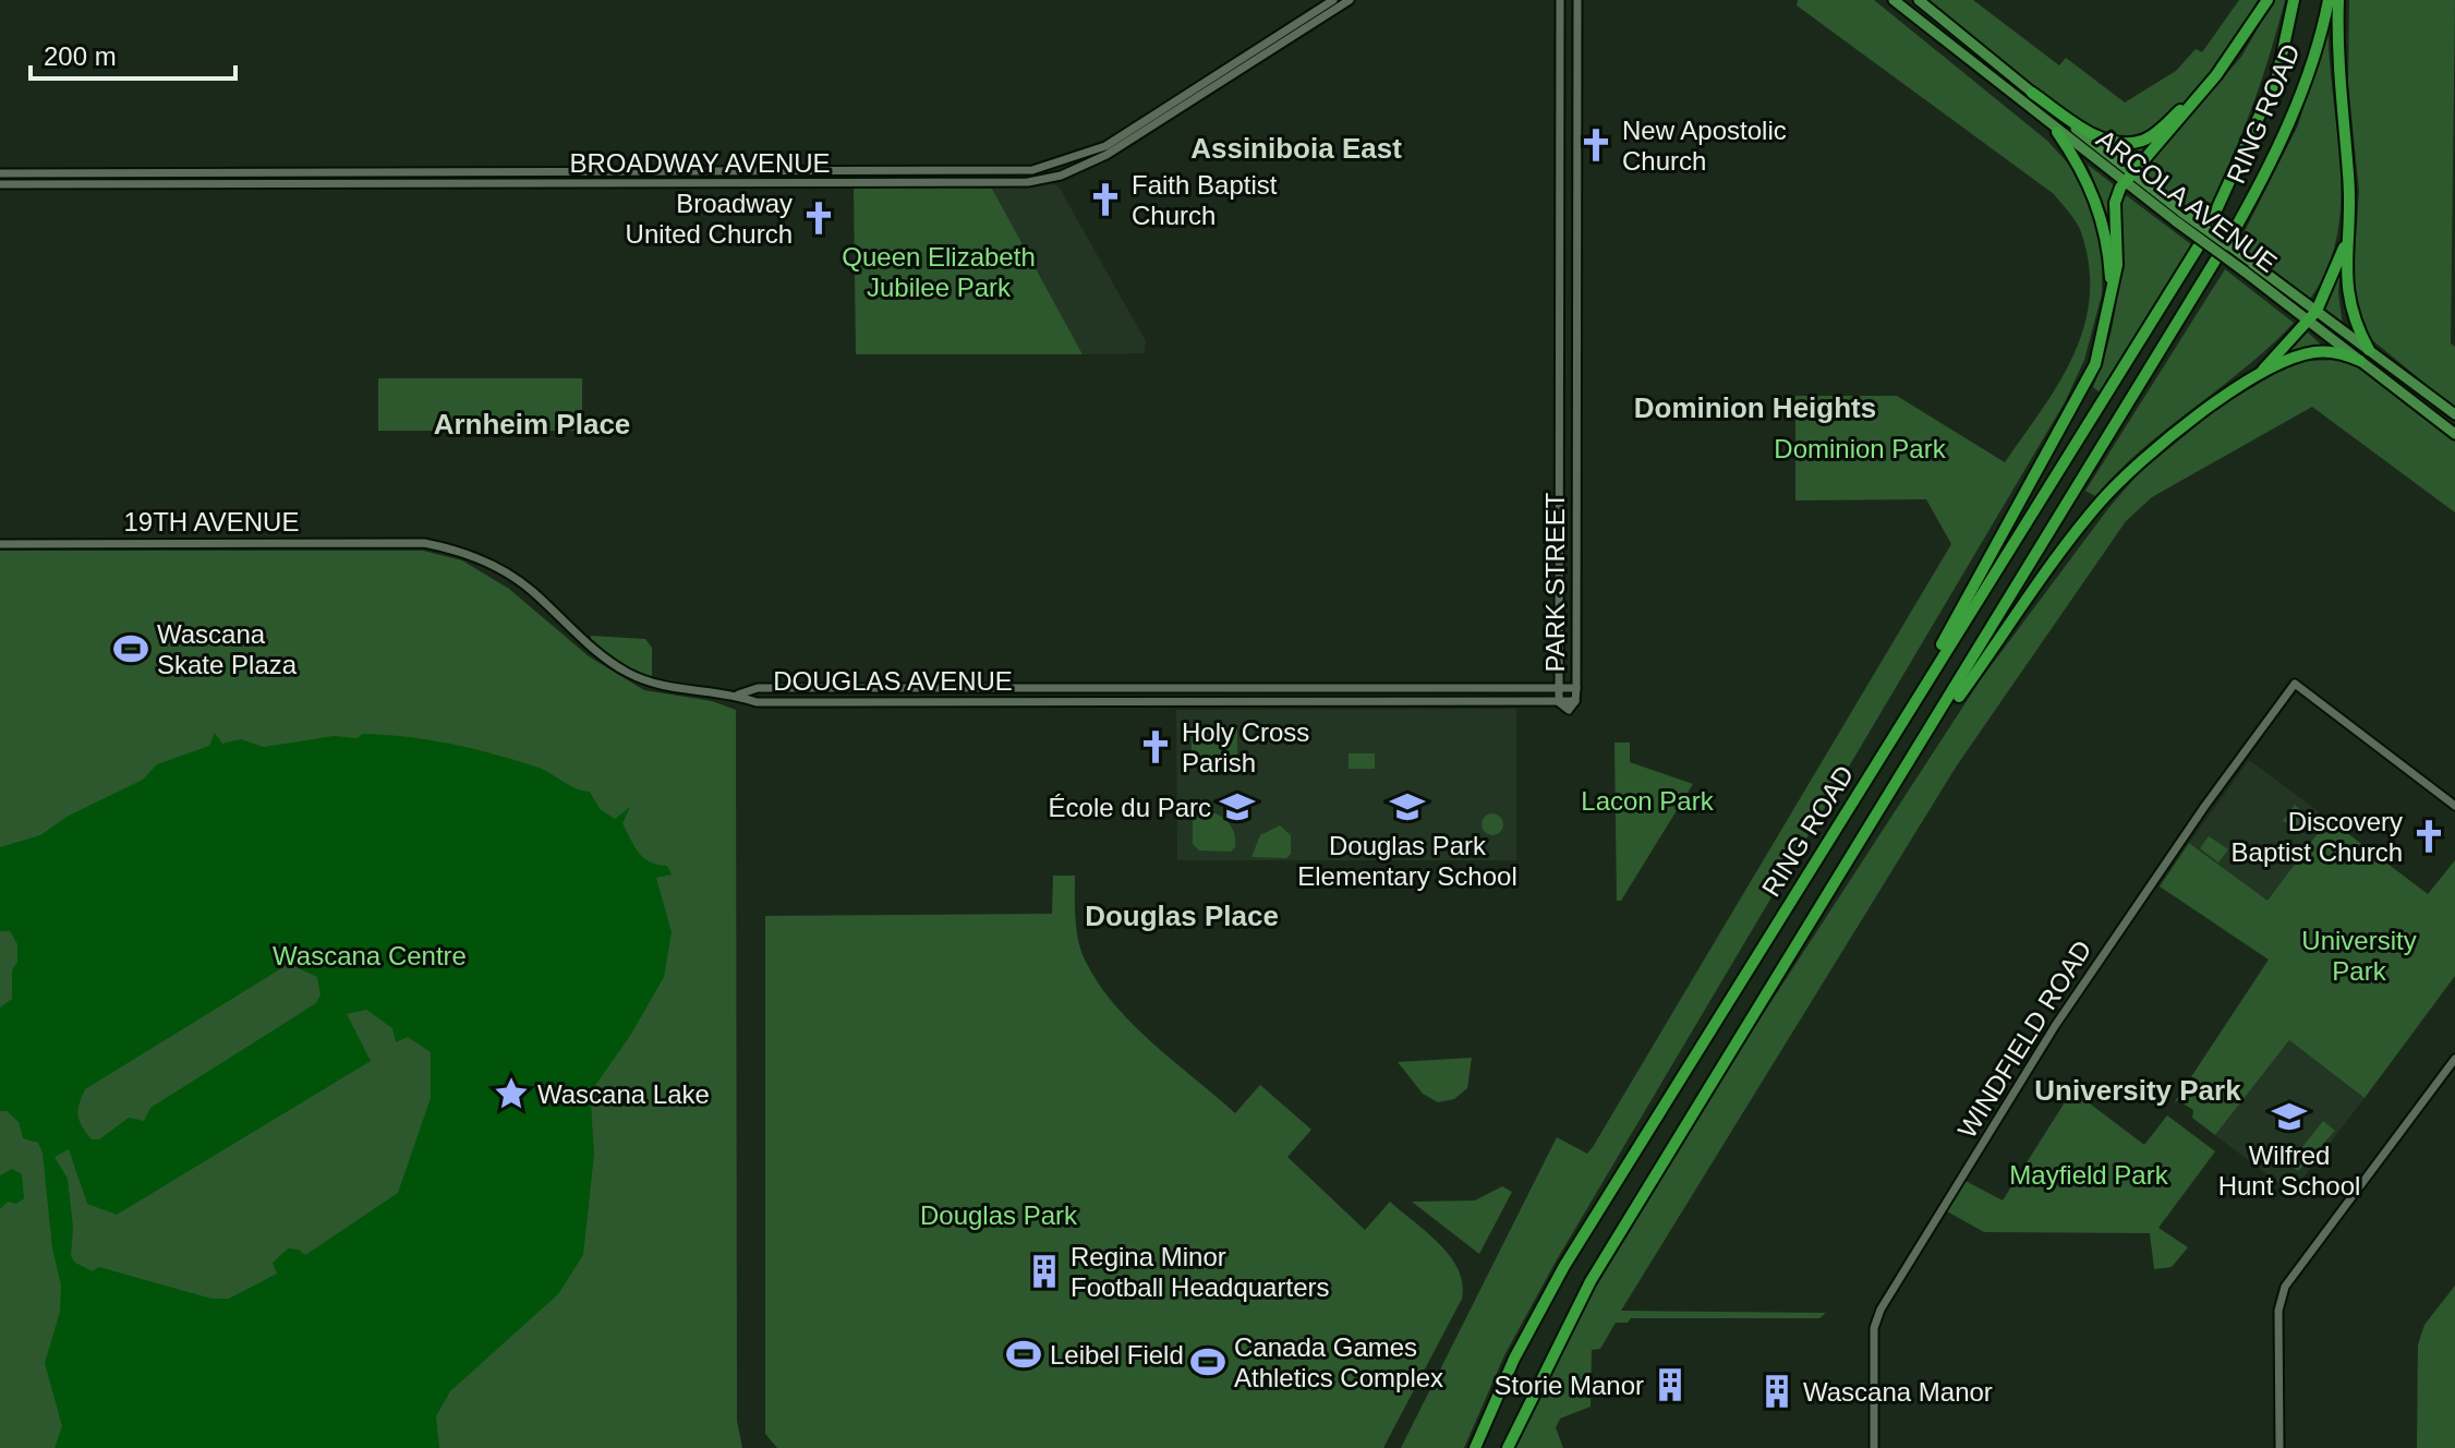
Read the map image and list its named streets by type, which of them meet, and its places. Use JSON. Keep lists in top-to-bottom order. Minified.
{"streets":{"highway":["RING ROAD"],"main road":["ARCOLA AVENUE"],"street":["BROADWAY AVENUE","19TH AVENUE","PARK STREET","DOUGLAS AVENUE","WINDFIELD ROAD"]},"crossings":[["19TH AVENUE","DOUGLAS AVENUE"],["PARK STREET","DOUGLAS AVENUE"]],"districts":["Assiniboia East","Dominion Heights","Arnheim Place","Douglas Place","University Park"],"parks":["Queen Elizabeth Jubilee Park","Dominion Park","Lacon Park","University Park","Wascana Centre","Mayfield Park","Douglas Park"],"places":{"church":["New Apostolic Church","Faith Baptist Church","Broadway United Church","Holy Cross Parish","Discovery Baptist Church"],"sports":["Wascana Skate Plaza","Leibel Field","Canada Games Athletics Complex"],"school or university":["École du Parc","Douglas Park Elementary School","Wilfred Hunt School"],"place":["Wascana Lake"],"building":["Regina Minor Football Headquarters","Storie Manor","Wascana Manor"]},"scale_bar":"200 m"}
